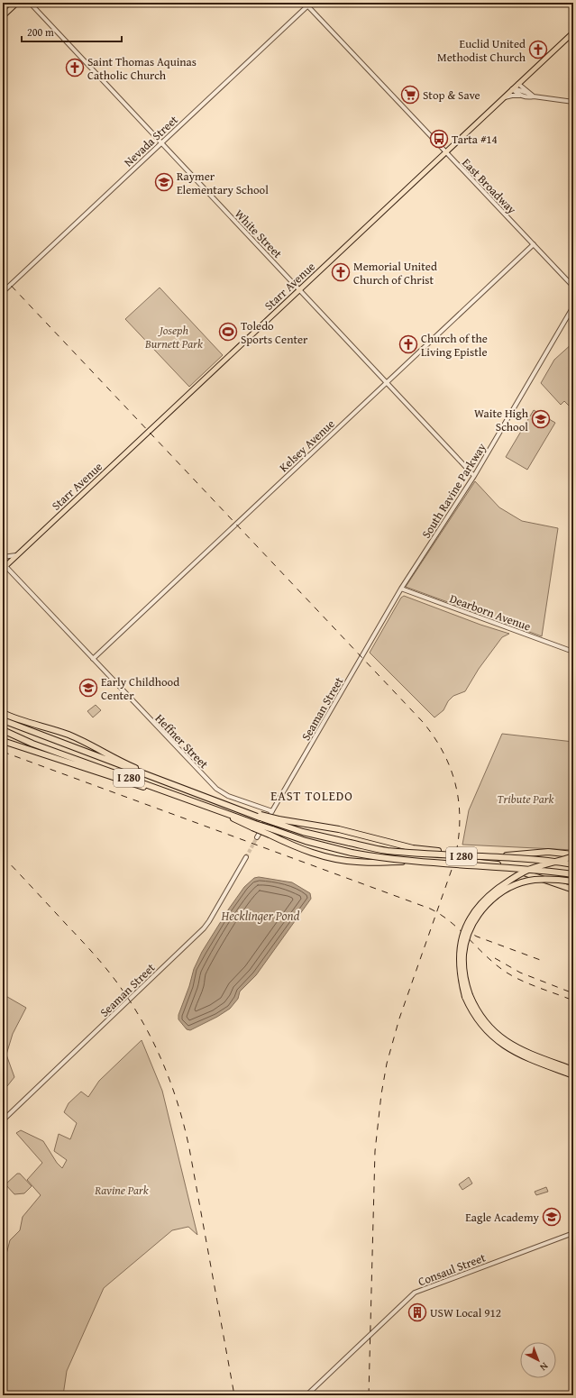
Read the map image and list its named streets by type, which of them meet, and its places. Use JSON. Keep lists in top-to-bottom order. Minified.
{"streets":{"highway":["I 280"],"main road":["Starr Avenue"],"street":["Nevada Street","East Broadway","White Street","Kelsey Avenue","South Ravine Parkway","Dearborn Avenue","Seaman Street","Heffner Street","Consaul Street"]},"crossings":[["Nevada Street","East Broadway"],["Nevada Street","White Street"],["East Broadway","Starr Avenue"],["East Broadway","Kelsey Avenue"],["White Street","Starr Avenue"],["White Street","Kelsey Avenue"],["White Street","South Ravine Parkway"],["Starr Avenue","Heffner Street"],["Kelsey Avenue","Heffner Street"],["South Ravine Parkway","Dearborn Avenue"],["South Ravine Parkway","Seaman Street"],["Dearborn Avenue","Seaman Street"],["Seaman Street","Heffner Street"]],"districts":["EAST TOLEDO"],"water":["Hecklinger Pond"],"parks":["Joseph Burnett Park","Tribute Park","Ravine Park"],"places":{"church":["Euclid United Methodist Church","Saint Thomas Aquinas Catholic Church","Memorial United Church of Christ","Church of the Living Epistle"],"supermarket":["Stop & Save"],"bus stop":["Tarta #14"],"school or university":["Raymer Elementary School","Waite High School","Early Childhood Center","Eagle Academy"],"sports":["Toledo Sports Center"],"building":["USW Local 912"]},"scale_bar":"200 m","north":"bottom right"}
